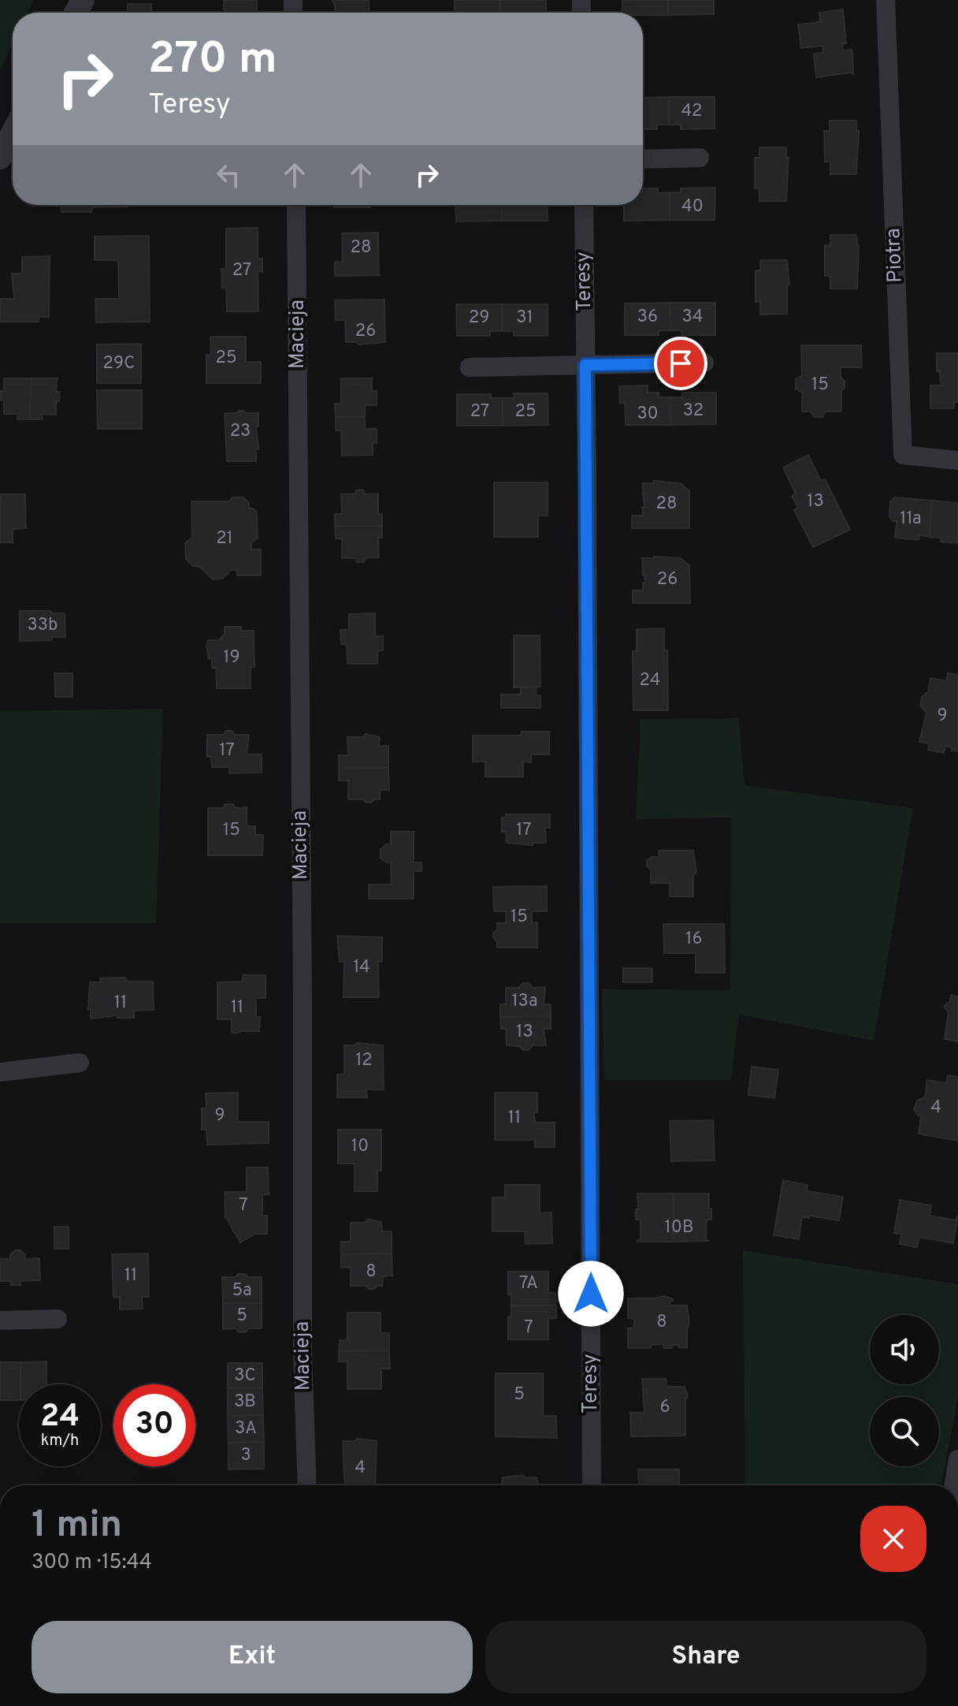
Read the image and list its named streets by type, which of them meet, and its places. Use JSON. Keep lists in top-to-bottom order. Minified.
{"streets":{"street":["Piotra","Teresy","Macieja"]},"house_numbers":["42","40","28","27","36","34","29","31","26","25","29C","15","32","27","25","30","23","13","28","11a","21","26","33b","19","24","9","17","15","17","15","16","14","13a","11","11","13","12","4","9","11","10","7","10B","8","11","7A","5a","5","8","7","3C","5","3B","6","3A","3","4"],"page":{"turn":["270 m","Teresy"],"speed":"24 km/h","limit":"30","heading":["1 min","300 m · 15:44"],"buttons":["Exit","Share"]}}
